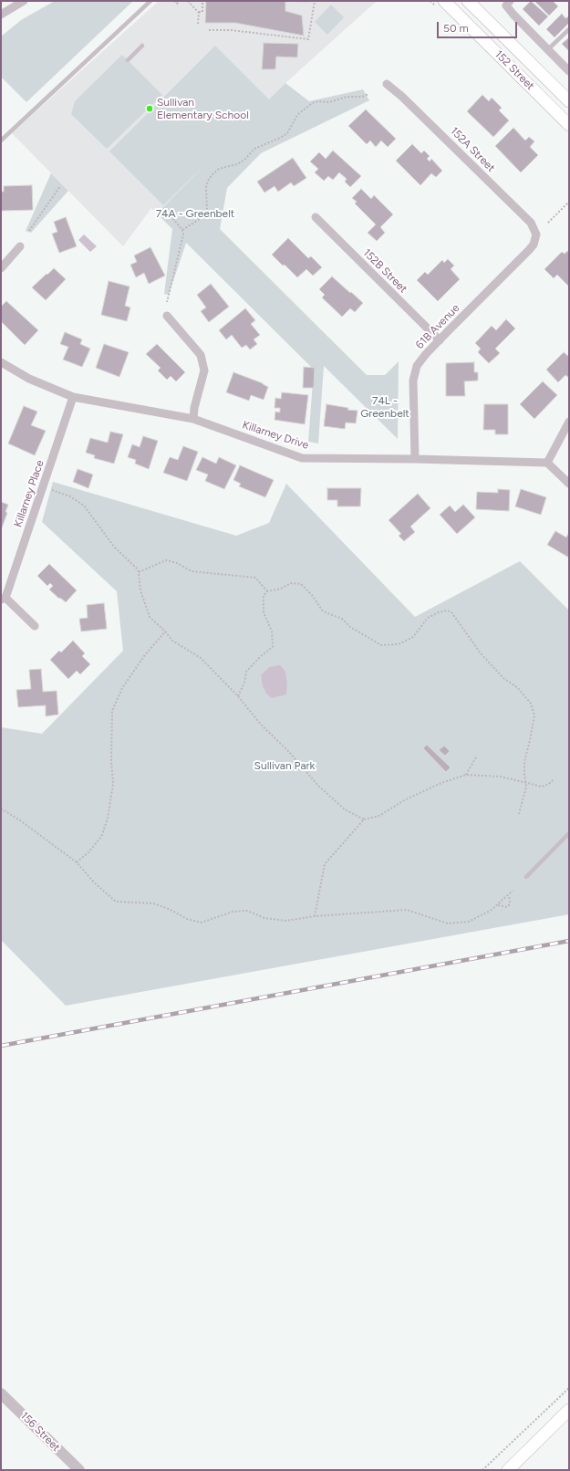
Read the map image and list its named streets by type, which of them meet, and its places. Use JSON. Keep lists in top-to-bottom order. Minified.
{"streets":{"main road":["152 Street"],"street":["152A Street","152B Street","61B Avenue","Killarney Drive","Killarney Place","156 Street"]},"crossings":[["152A Street","61B Avenue"],["152B Street","61B Avenue"],["61B Avenue","Killarney Drive"],["Killarney Drive","Killarney Place"]],"parks":["74A - Greenbelt","74L - Greenbelt","Sullivan Park"],"places":["Sullivan Elementary School"],"scale_bar":"50 m"}
